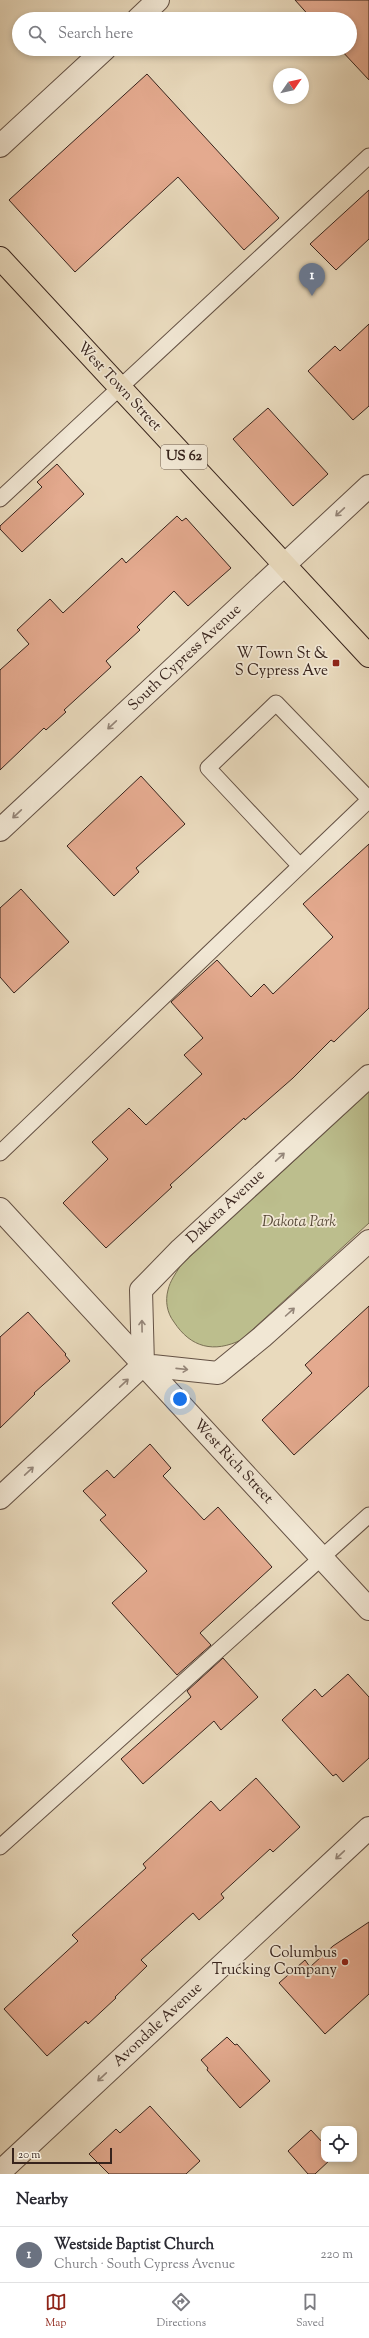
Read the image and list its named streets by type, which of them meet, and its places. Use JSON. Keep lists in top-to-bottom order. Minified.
{"streets":{"main road":["West Town Street","US 62"],"street":["South Cypress Avenue","Dakota Avenue","West Rich Street","Avondale Avenue"]},"crossings":[["West Town Street","South Cypress Avenue"],["Dakota Avenue","West Rich Street"]],"one_way":["South Cypress Avenue","Dakota Avenue","Avondale Avenue"],"parks":["Dakota Park"],"places":{"transit":["W Town St & S Cypress Ave"],"other":["Columbus Trucking Company"]},"scale_bar":"20 m","north":"top right","page":{"search":"Search here","pins":"1","scale":"20 m","heading":"Nearby","list":[{"mark":"1","name":"Westside Baptist Church","note":"Church · South Cypress Avenue","value":"220 m"}],"nav":["Map","Directions","Saved"]}}
